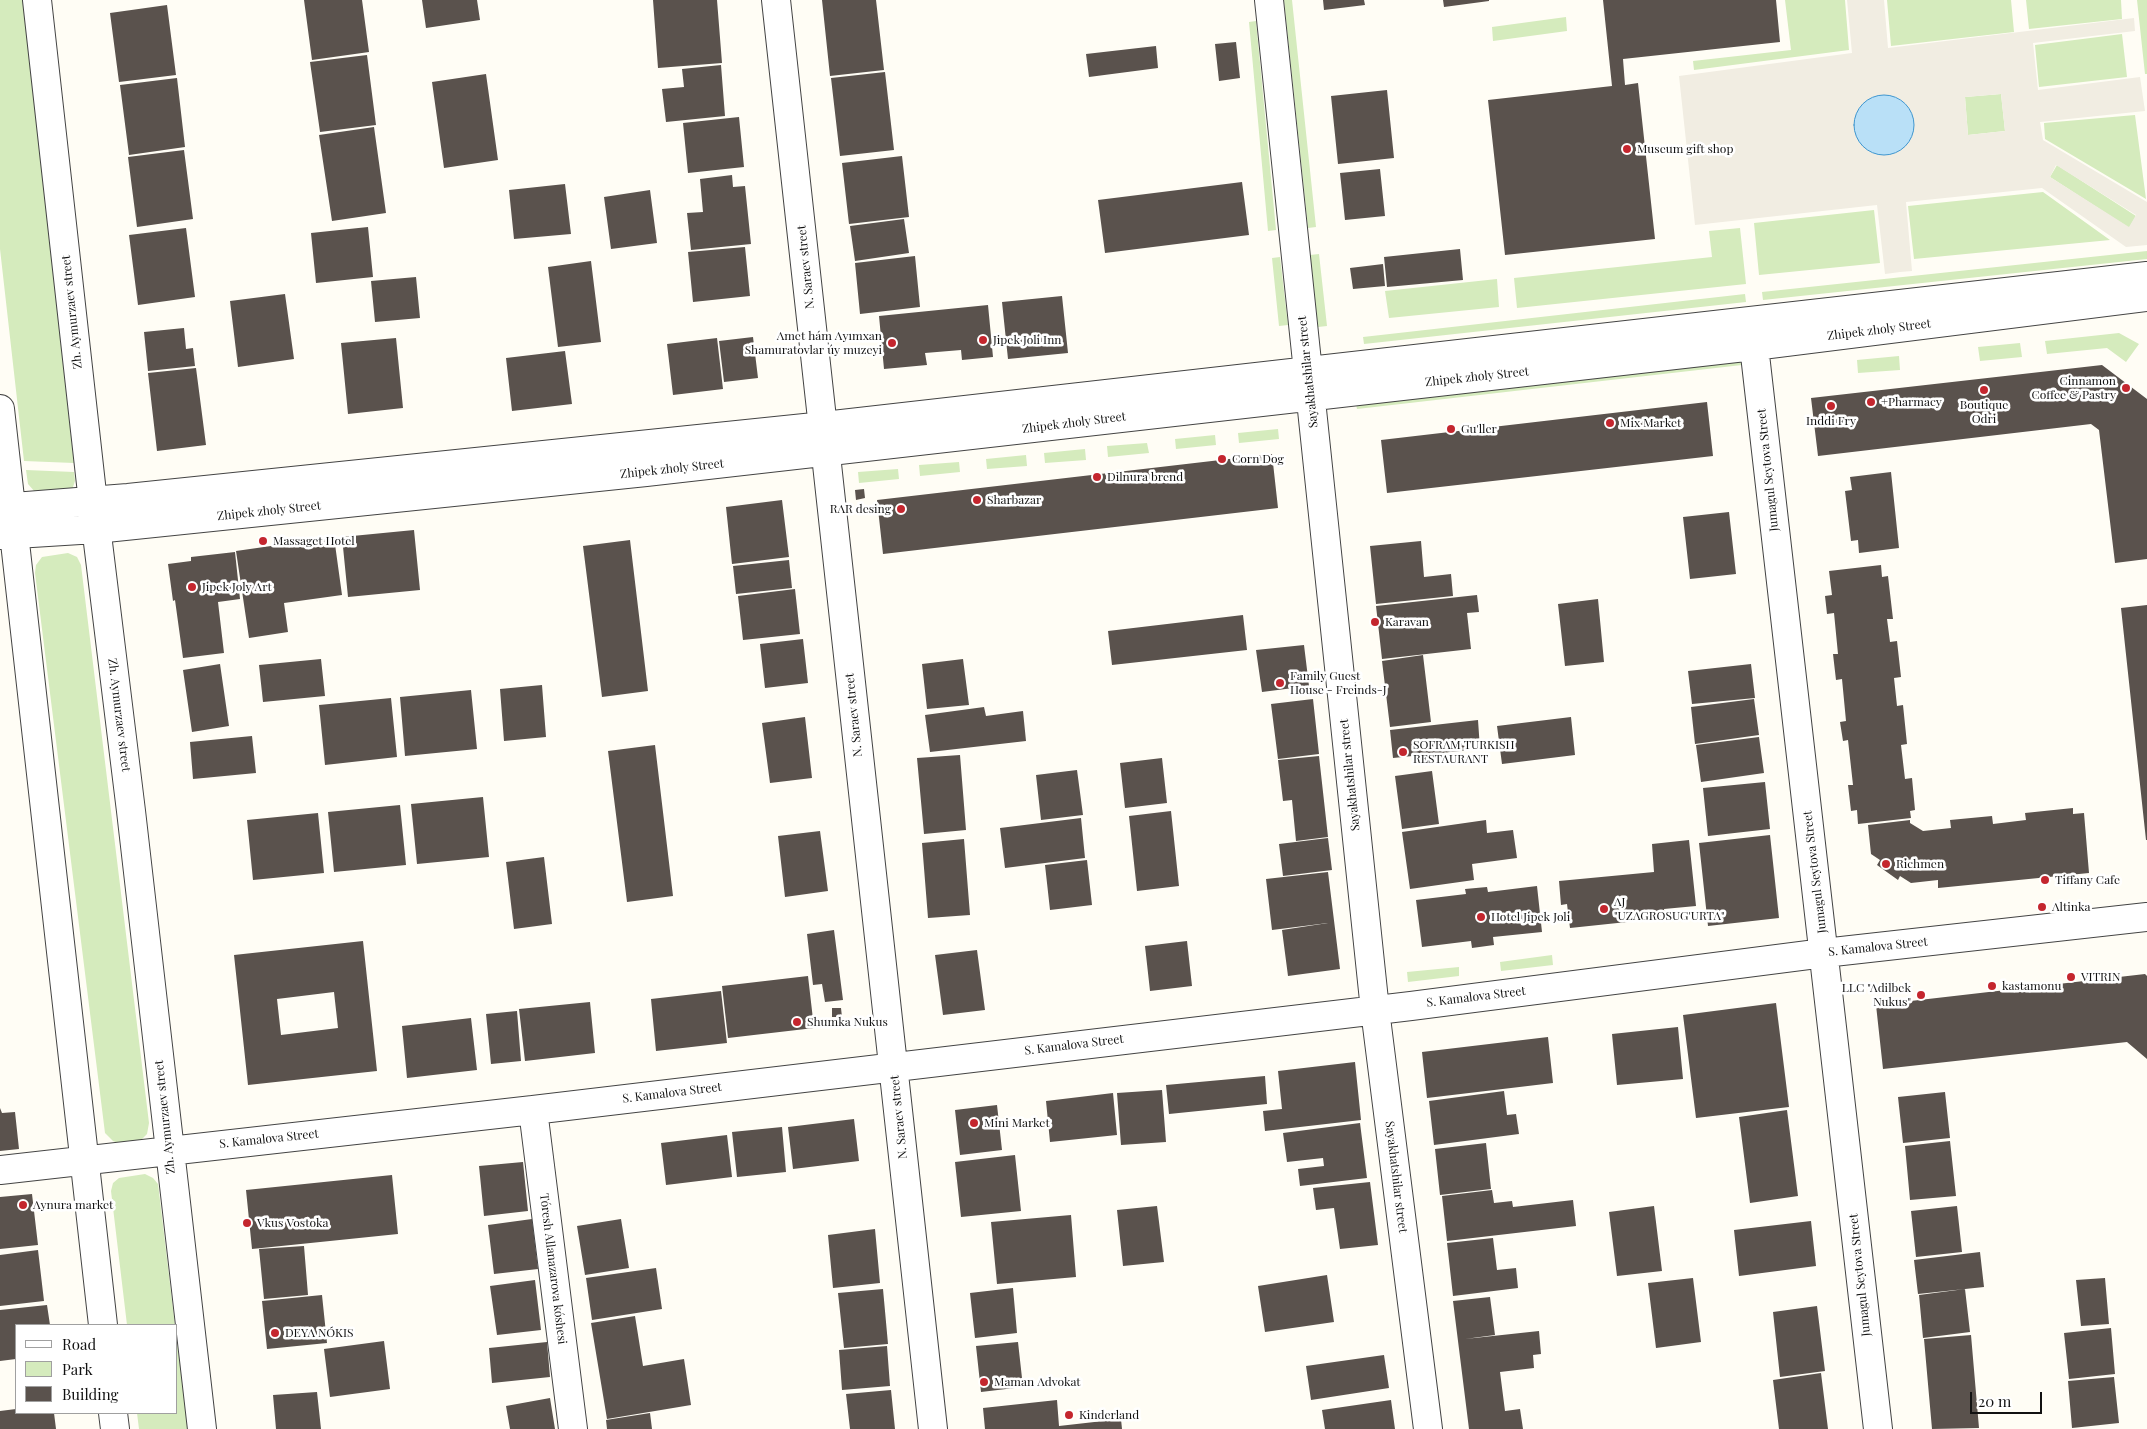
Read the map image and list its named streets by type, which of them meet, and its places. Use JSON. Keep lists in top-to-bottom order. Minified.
{"streets":{"street":["N. Saraev street","Zh. Aymurzaev street","Zhipek zholy Street","Sayakhatshilar street","Jumagul Seytova Street","S. Kamalova Street","Tóresh Allanazarova kóshesi"]},"crossings":[["N. Saraev street","Zhipek zholy Street"],["N. Saraev street","S. Kamalova Street"],["Zh. Aymurzaev street","Zhipek zholy Street"],["Zh. Aymurzaev street","S. Kamalova Street"],["Zhipek zholy Street","Sayakhatshilar street"],["Zhipek zholy Street","Jumagul Seytova Street"],["Sayakhatshilar street","S. Kamalova Street"],["Jumagul Seytova Street","S. Kamalova Street"],["S. Kamalova Street","Tóresh Allanazarova kóshesi"]],"places":["Museum gift shop","Jipek Joli Inn","Amet hám Ayımxan Shamuratovlar úy muzeyi","Cinnamon Coffee & Pastry","Boutique Odri","+Pharmacy","Inddi Fry","Mix Market","Gu'ller","Corn Dog","Dilnura brend","Sharbazar","RAR desing","Massaget Hotel","Jipek Joly Art","Karavan","Family Guest House - Freinds-J","SOFRAM TURKISH RESTAURANT","Richmen","Tiffany Cafe","Altinka","AJ \"UZAGROSUG'URTA\"","Hotel Jipek Joli","VITRIN","kastamonu","LLC \"Adilbek Nukus\"","Shumka Nukus","Mini Market","Aynura market","Vkus Vostoka","DEYA NÓKIS","Maman Advokat","Kinderland"],"legend":["Road","Park","Building"],"scale_bar":"20 m"}
